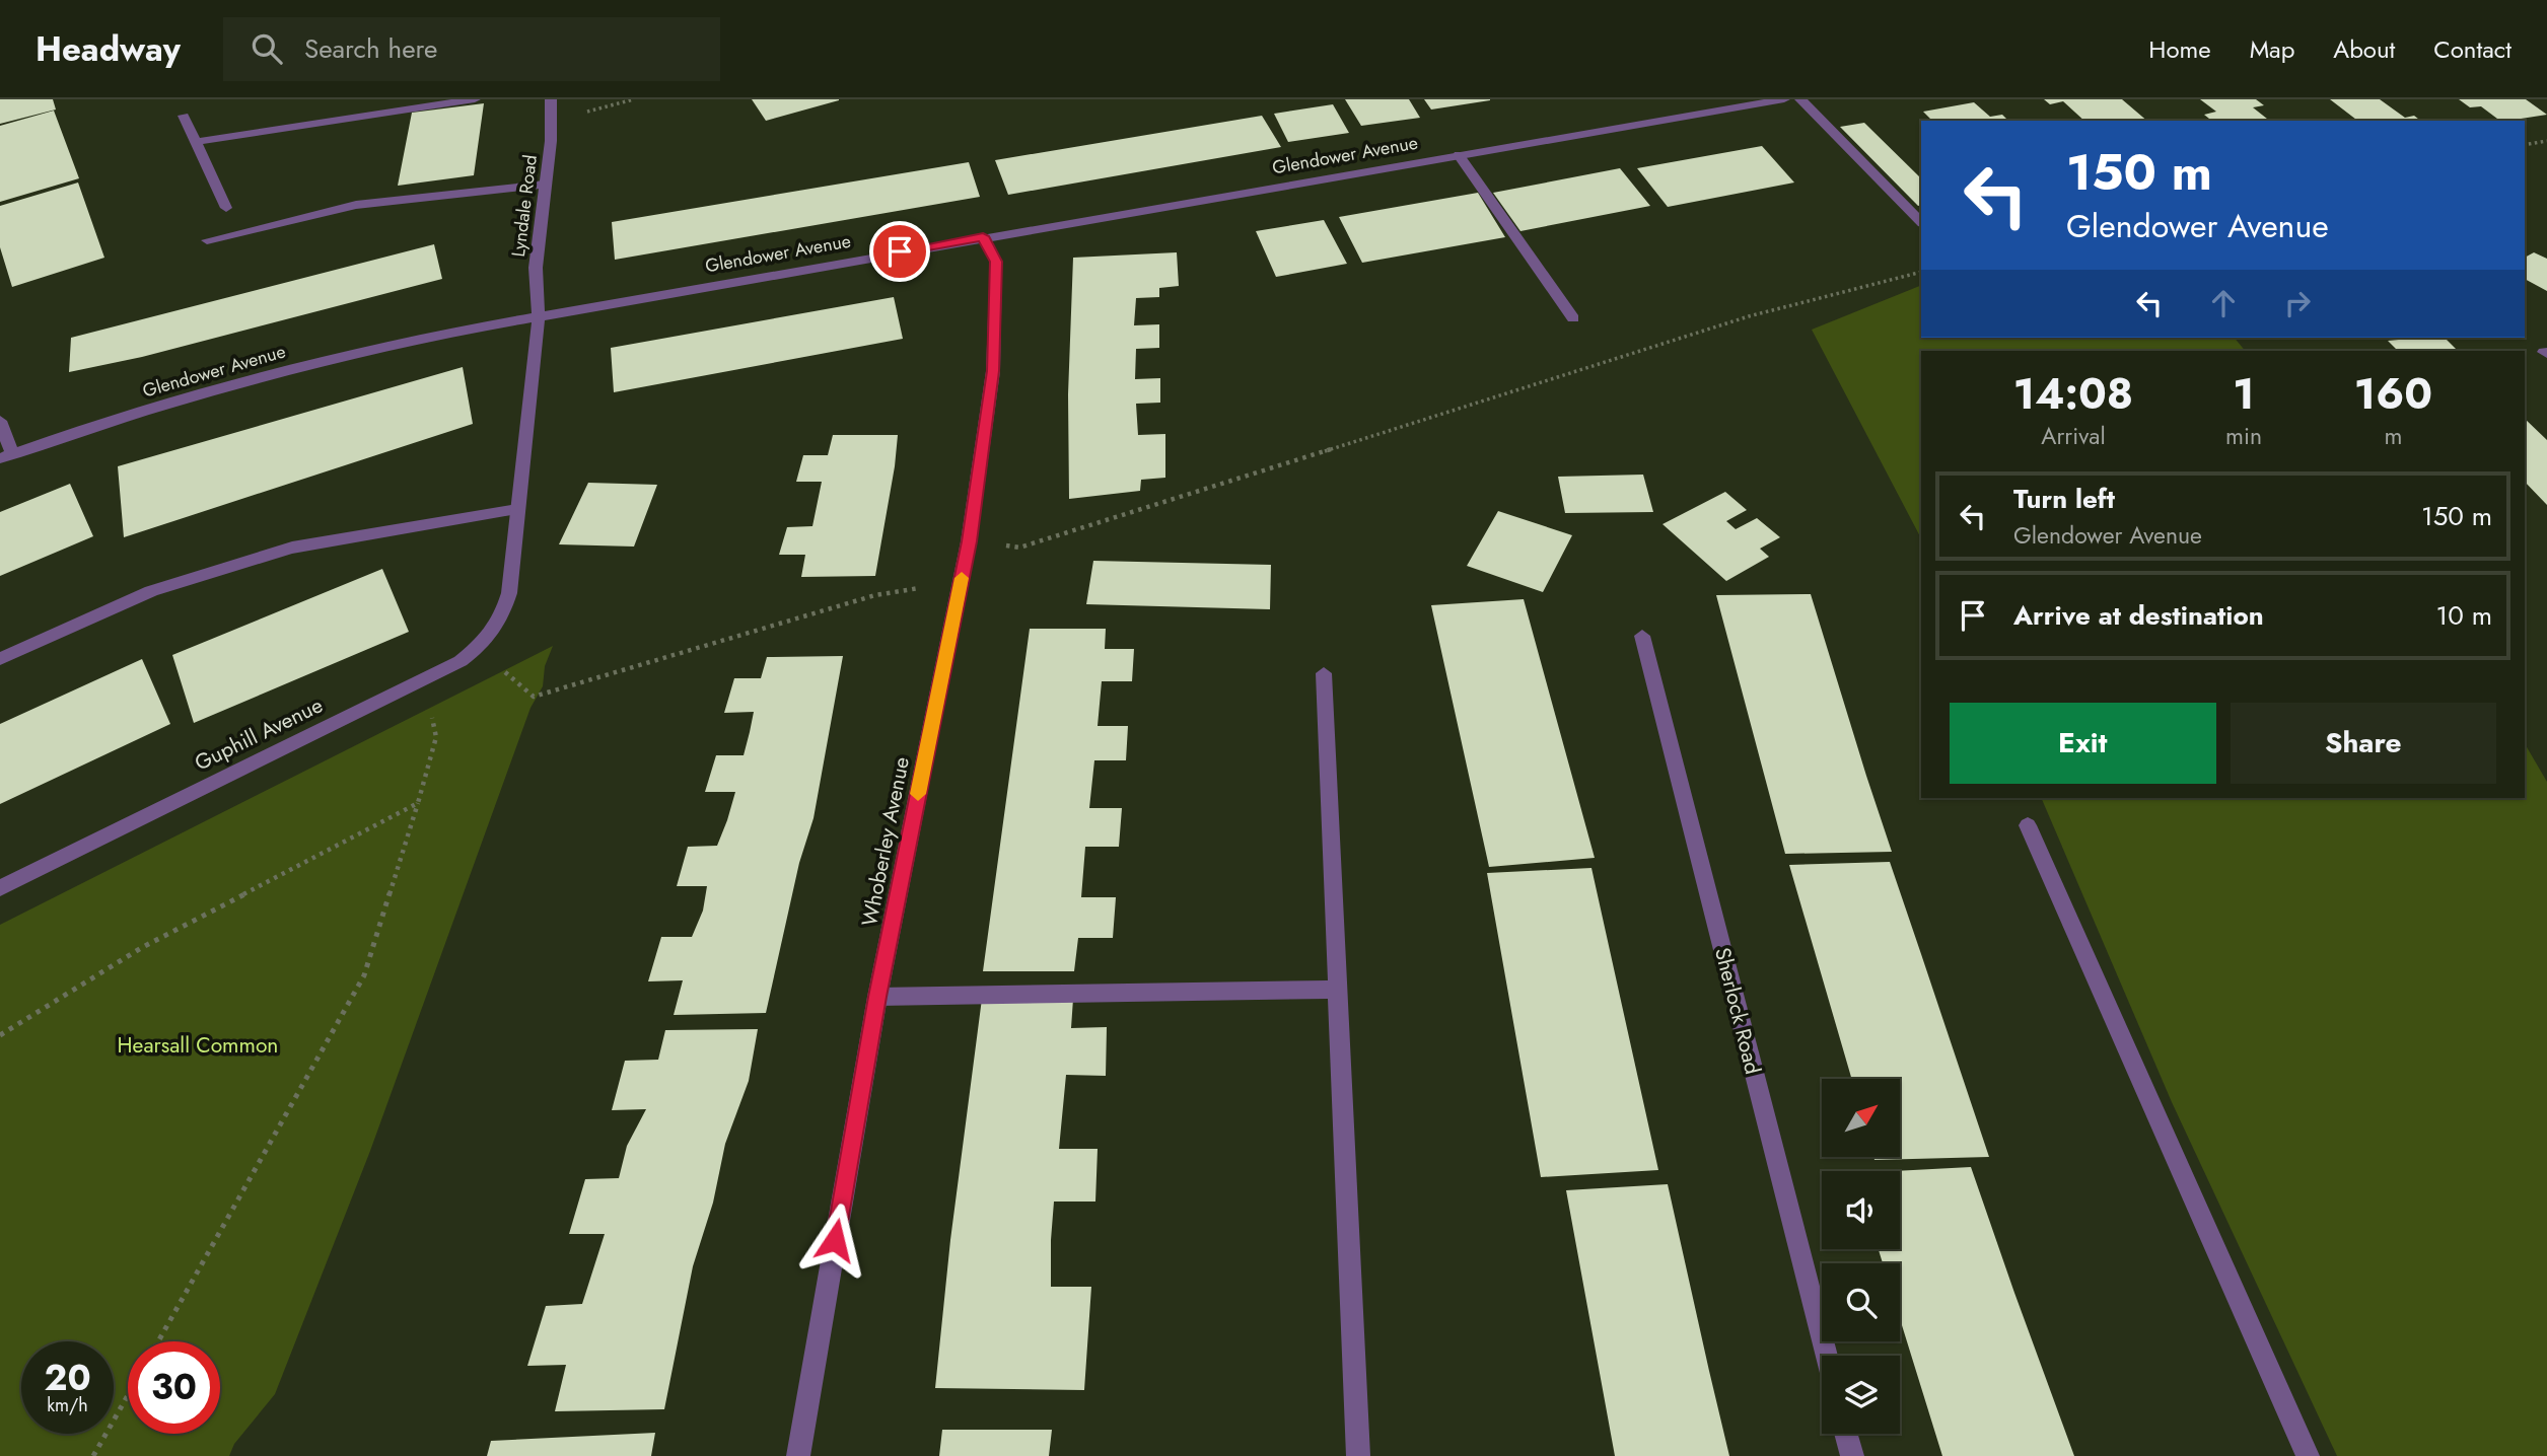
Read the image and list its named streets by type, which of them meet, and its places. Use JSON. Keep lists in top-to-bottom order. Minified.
{"streets":{"street":["Glendower Avenue","Lyndale Road","Guphill Avenue","Whoberley Avenue","Sherlock Road"]},"crossings":[["Glendower Avenue","Lyndale Road"],["Glendower Avenue","Whoberley Avenue"]],"parks":["Hearsall Common"],"north":"top right","page":{"header":"Headway","search":"Search here","nav":["Home","Map","About","Contact"],"turn":["150 m","Glendower Avenue"],"eta":["14:08","Arrival","1","min","160","m"],"list":[{"name":"Turn left","note":"Glendower Avenue","value":"150 m"},{"name":"Arrive at destination","value":"10 m"}],"buttons":["Exit","Share"],"speed":"20 km/h","limit":"30"}}
